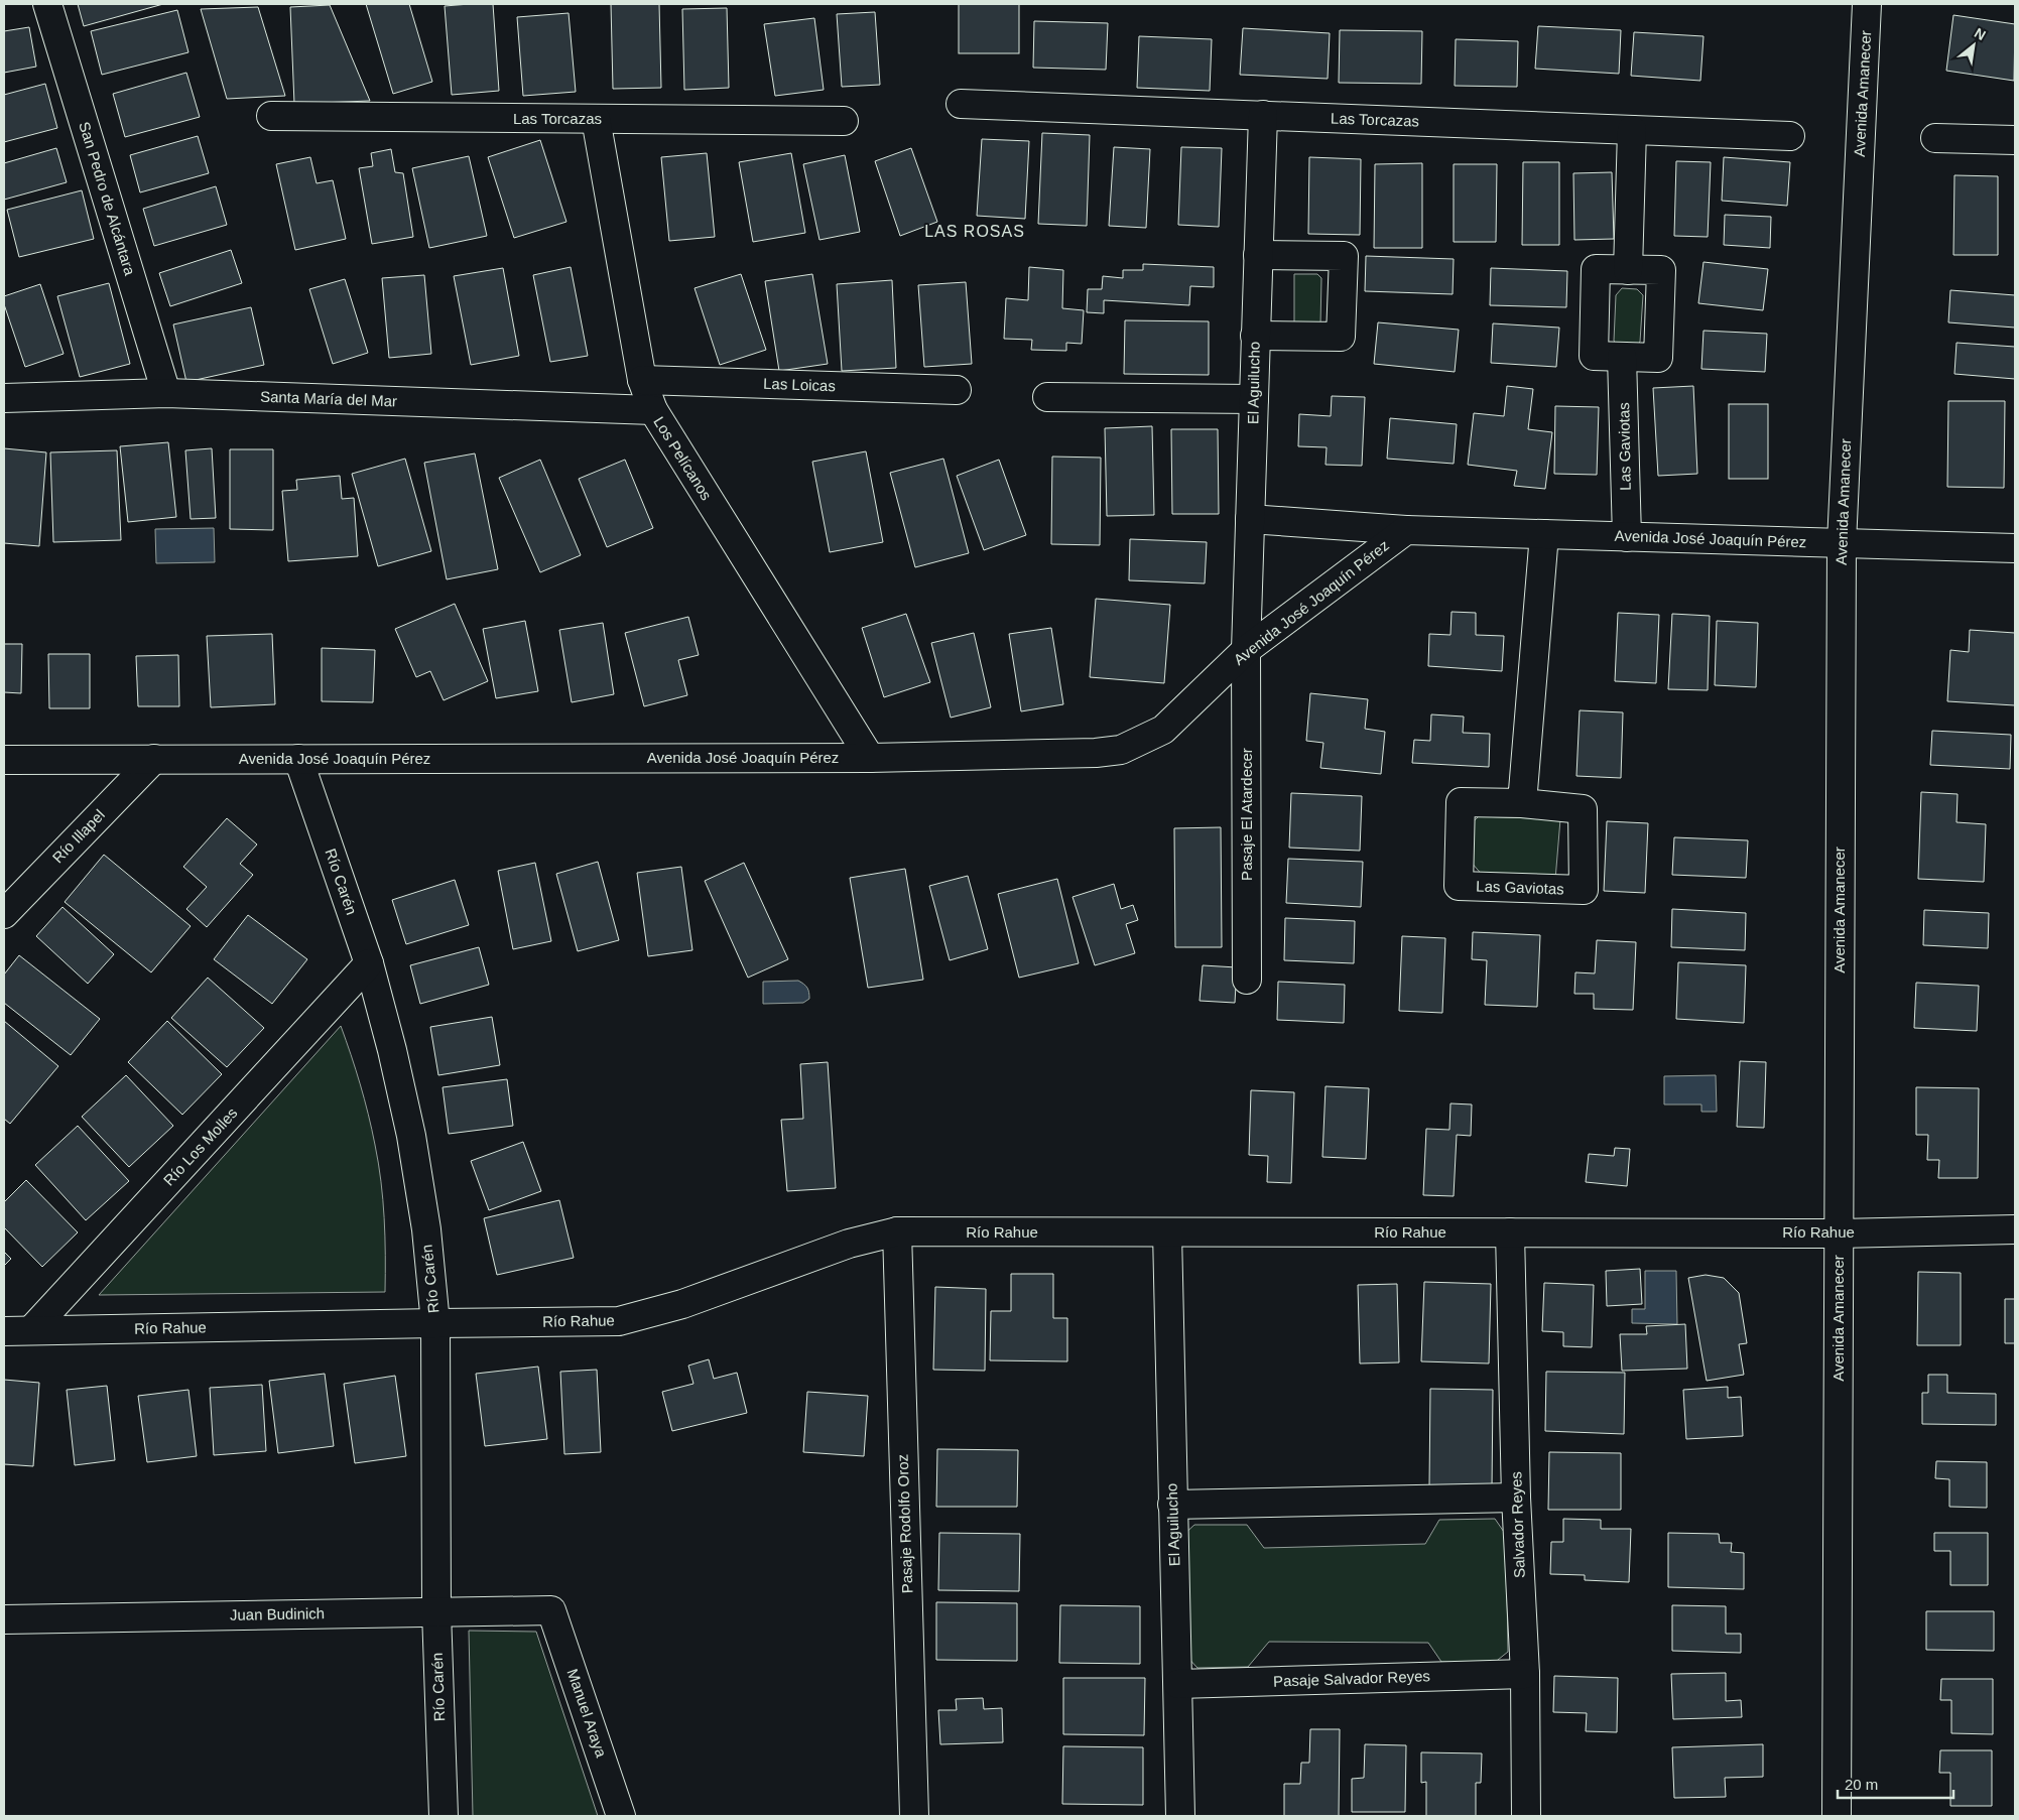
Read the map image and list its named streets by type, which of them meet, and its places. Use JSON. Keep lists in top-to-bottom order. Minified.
{"streets":{"street":["Avenida Amanecer","Las Torcazas","San Pedro de Alcántara","El Aguilucho","Las Loicas","Santa María del Mar","Las Gaviotas","Los Pelícanos","Avenida José Joaquín Pérez","Pasaje El Atardecer","Río Illapel","Río Carén","Río Los Molles","Río Rahue","Pasaje Rodolfo Oroz","Salvador Reyes","Juan Budinich","Pasaje Salvador Reyes","Manuel Araya"]},"crossings":[["Avenida Amanecer","Avenida José Joaquín Pérez"],["Avenida Amanecer","Río Rahue"],["Las Torcazas","El Aguilucho"],["Las Torcazas","Los Pelícanos"],["San Pedro de Alcántara","Santa María del Mar"],["El Aguilucho","Avenida José Joaquín Pérez"],["El Aguilucho","Pasaje El Atardecer"],["El Aguilucho","Río Rahue"],["El Aguilucho","Pasaje Salvador Reyes"],["Las Loicas","Los Pelícanos"],["Santa María del Mar","Los Pelícanos"],["Las Gaviotas","Avenida José Joaquín Pérez"],["Los Pelícanos","Avenida José Joaquín Pérez"],["Avenida José Joaquín Pérez","Pasaje El Atardecer"],["Avenida José Joaquín Pérez","Río Illapel"],["Avenida José Joaquín Pérez","Río Carén"],["Río Carén","Río Los Molles"],["Río Carén","Río Rahue"],["Río Carén","Juan Budinich"],["Río Los Molles","Río Rahue"],["Río Rahue","Pasaje Rodolfo Oroz"],["Río Rahue","Salvador Reyes"],["Salvador Reyes","Pasaje Salvador Reyes"],["Juan Budinich","Manuel Araya"]],"districts":["LAS ROSAS"],"scale_bar":"20 m","north":"top right"}
